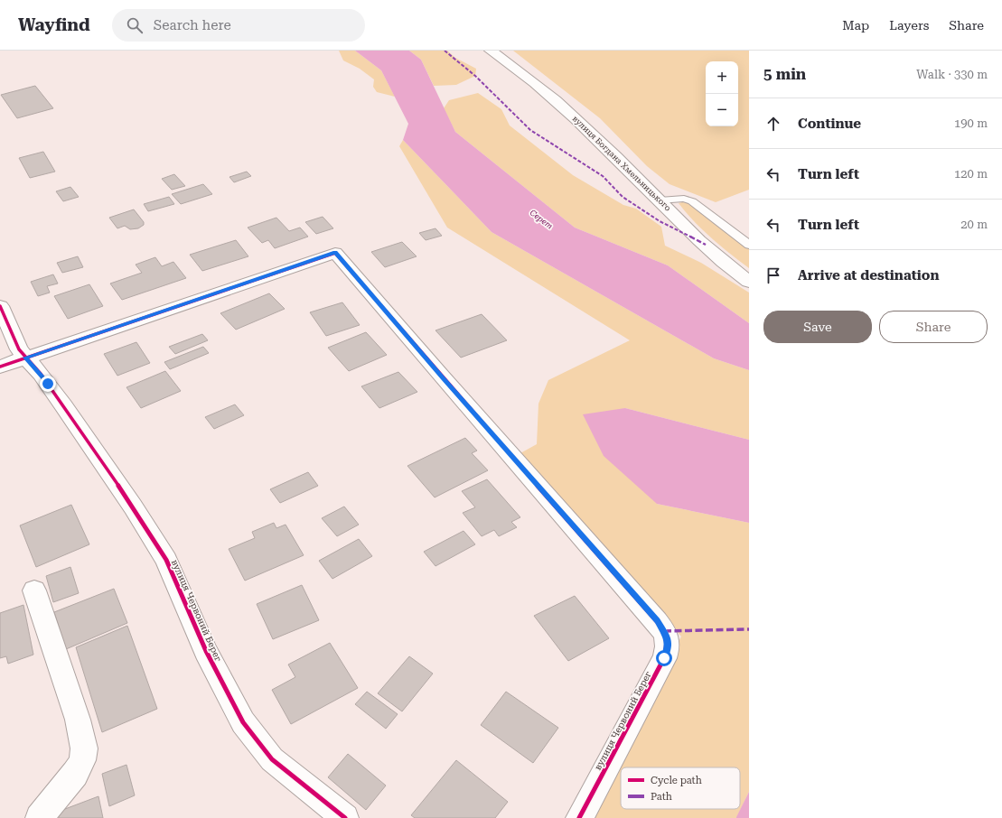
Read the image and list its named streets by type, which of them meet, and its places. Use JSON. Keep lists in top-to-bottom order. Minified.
{"streets":{"street":["вулиця Богдана Хмельницького","вулиця Червоний Берег"]},"water":["Серет"],"legend":["Cycle path","Path"],"page":{"header":"Wayfind","search":"Search here","nav":["Map","Layers","Share"],"heading":["5 min","Walk · 330 m"],"map_buttons":["+","−"],"list":[["Continue","190 m"],["Turn left","120 m"],["Turn left","20 m"],"Arrive at destination"],"buttons":["Save","Share"]}}
